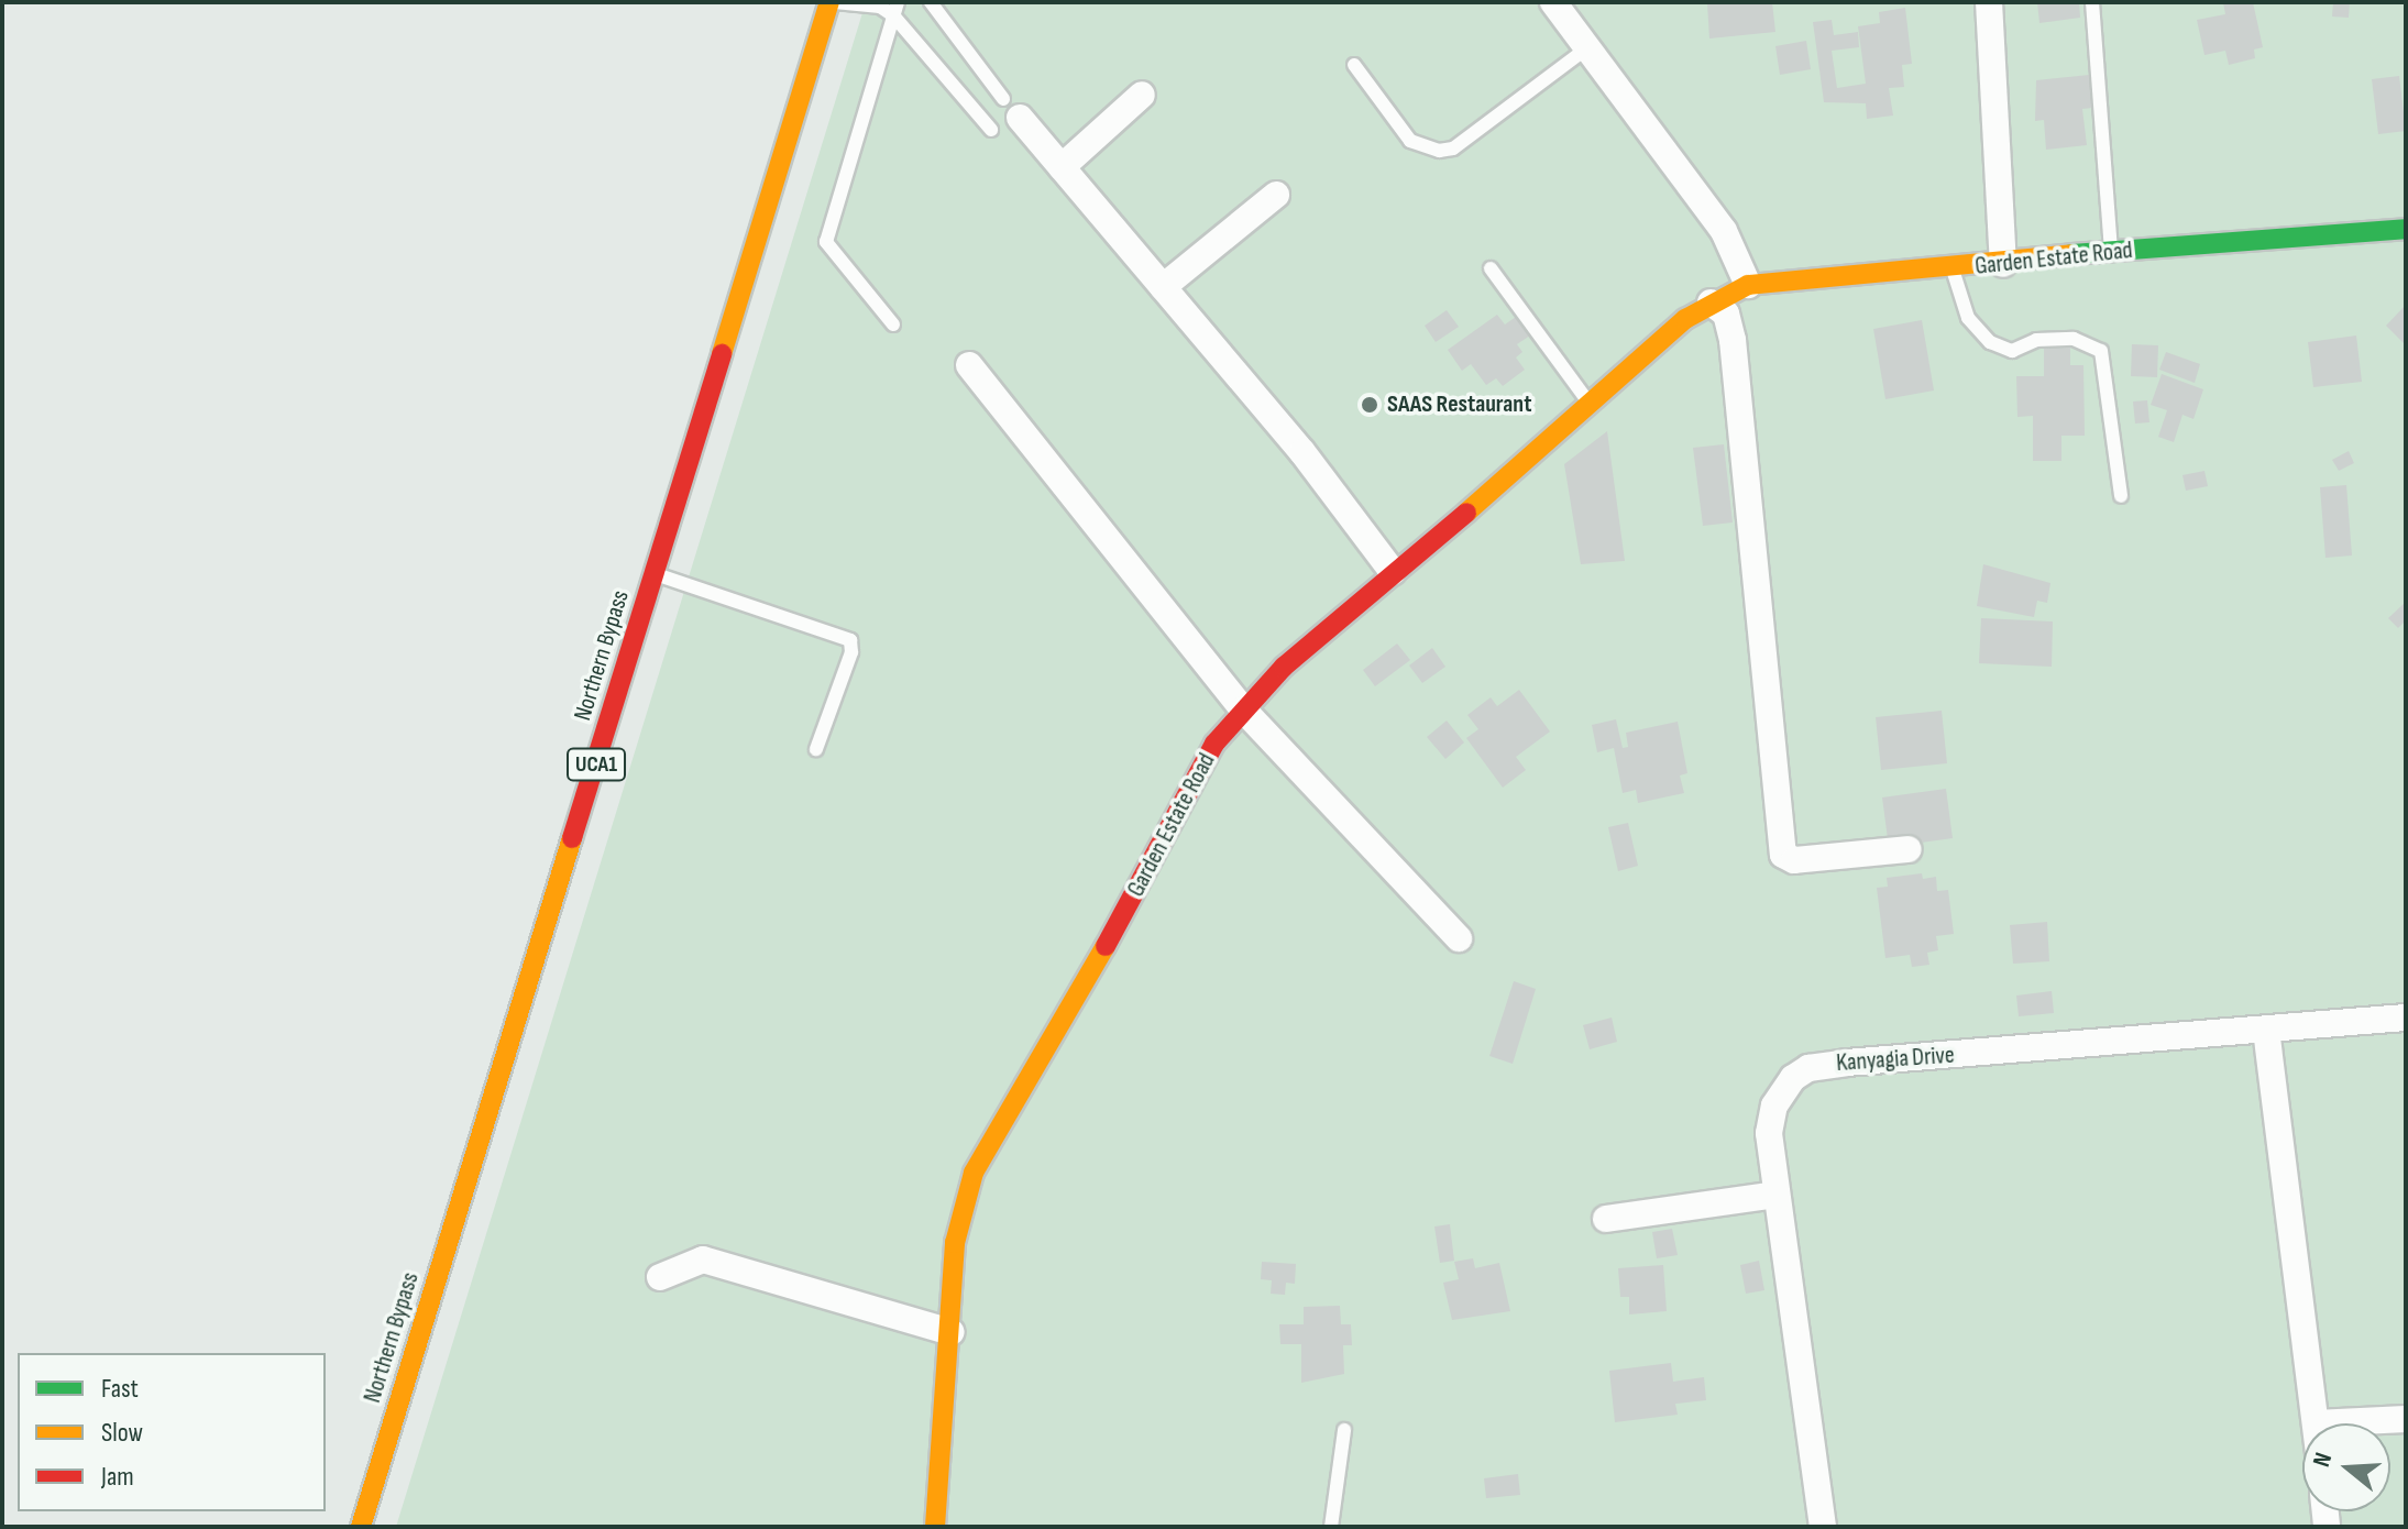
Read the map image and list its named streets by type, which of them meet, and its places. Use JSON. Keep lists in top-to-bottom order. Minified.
{"streets":{"street":["Garden Estate Road","Northern Bypass","UCA1","Kanyagia Drive"]},"places":["SAAS Restaurant"],"legend":["Fast","Slow","Jam"],"north":"left"}
